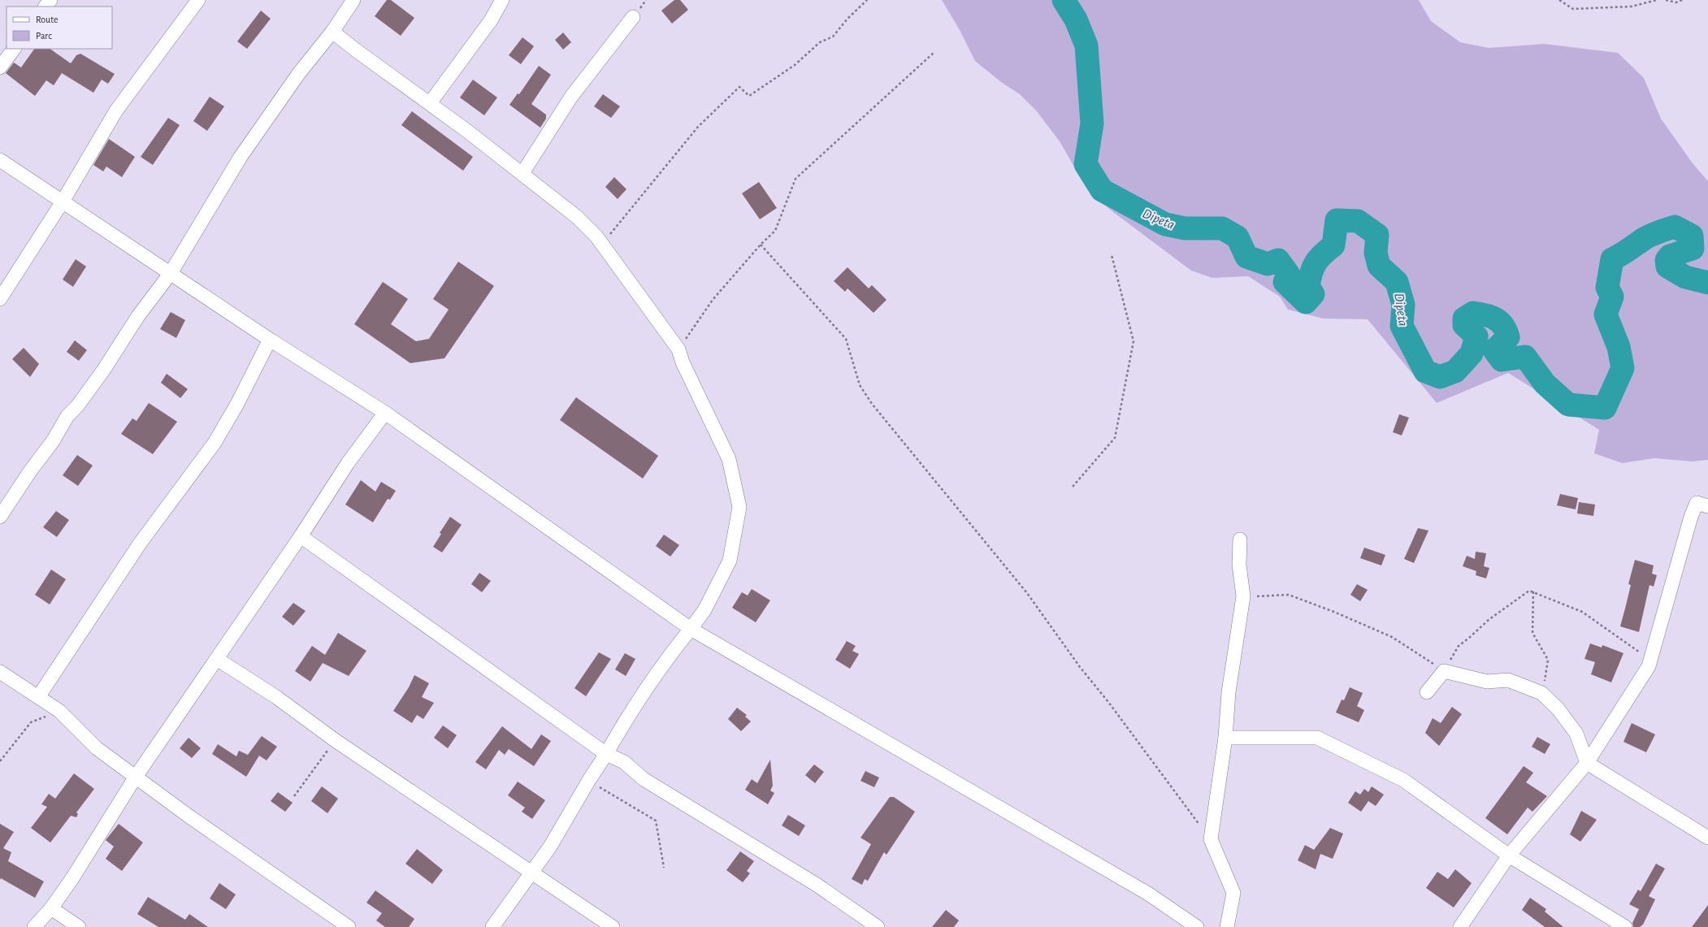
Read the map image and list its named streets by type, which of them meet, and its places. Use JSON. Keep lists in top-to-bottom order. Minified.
{"water":["Dipeta"],"legend":["Route","Parc"]}
